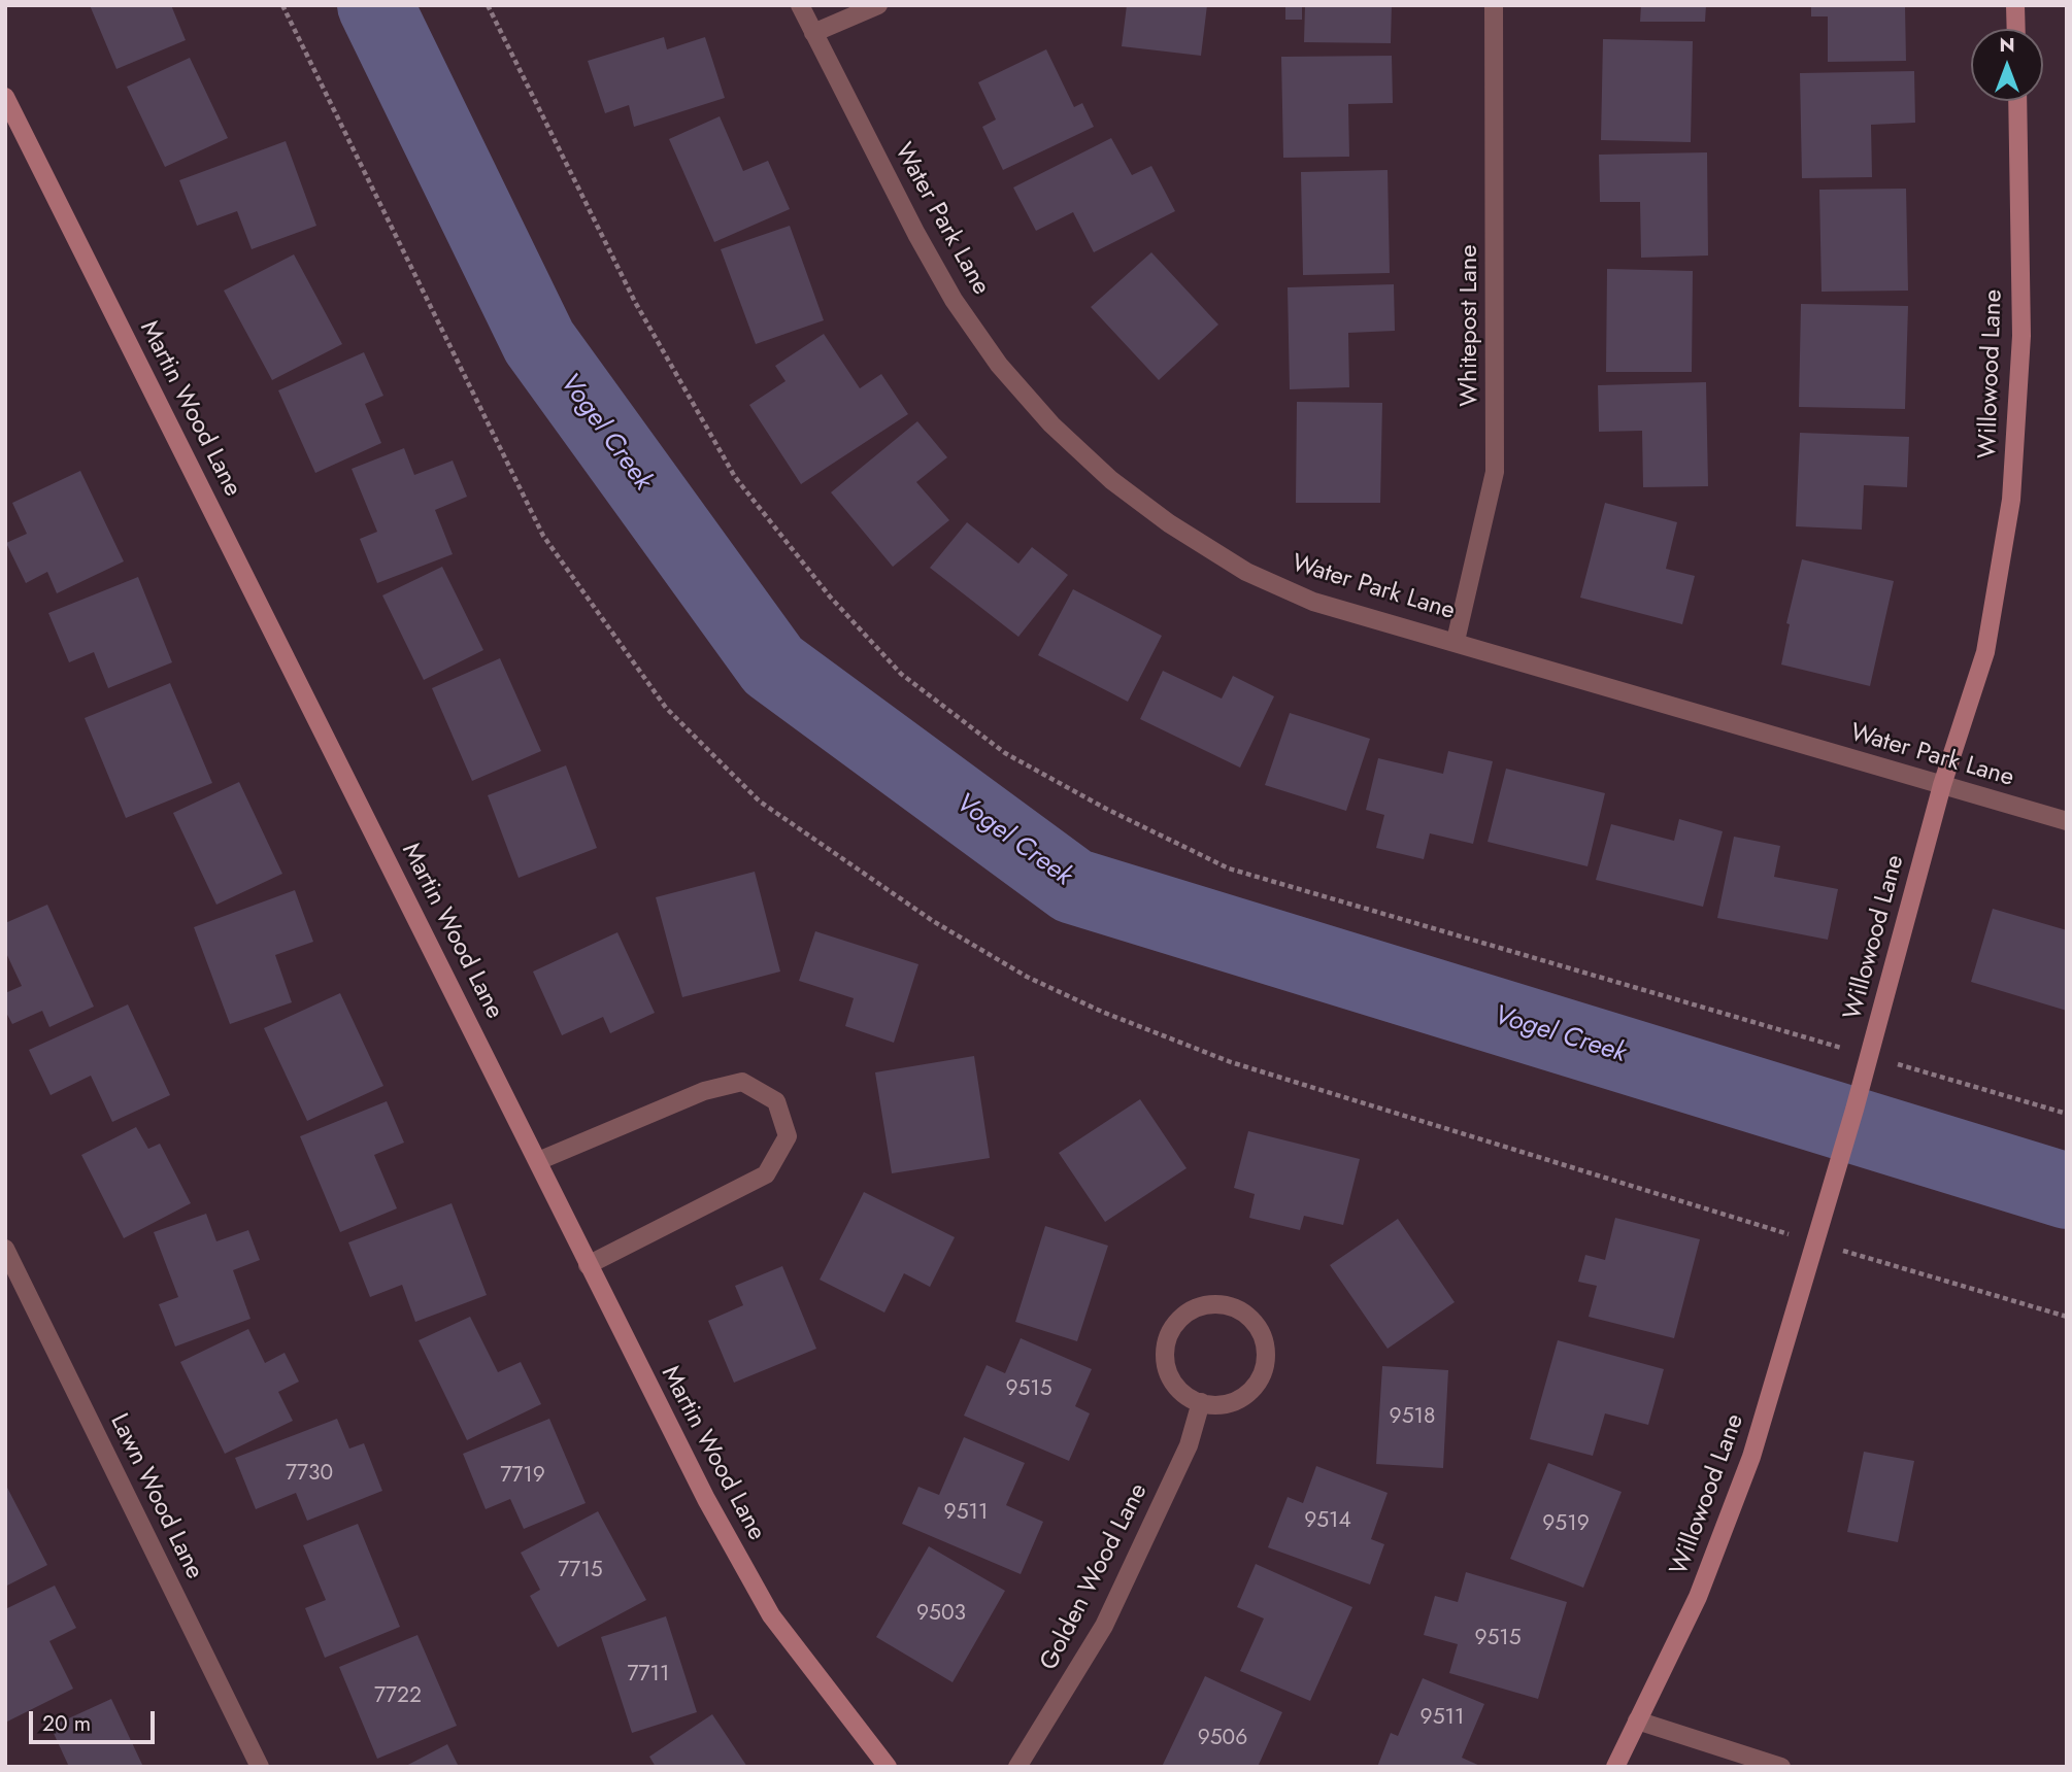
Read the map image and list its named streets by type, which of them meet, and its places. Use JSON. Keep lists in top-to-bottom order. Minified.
{"streets":{"street":["Water Park Lane","Whitepost Lane","Willowood Lane","Martin Wood Lane","Lawn Wood Lane","Golden Wood Lane"]},"crossings":[["Water Park Lane","Whitepost Lane"],["Water Park Lane","Willowood Lane"]],"water":["Vogel Creek"],"house_numbers":["9515","9518","7730","7719","9511","9514","9519","7715","9503","9515","7711","7722","9511","9506"],"scale_bar":"20 m","north":"top"}
